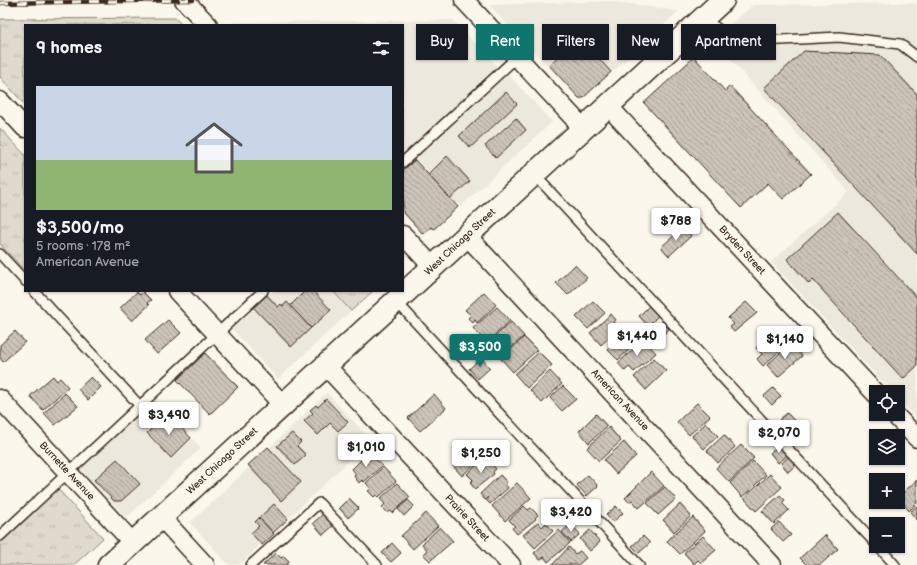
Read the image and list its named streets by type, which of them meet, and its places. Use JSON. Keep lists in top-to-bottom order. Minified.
{"streets":{"street":["West Chicago Street","Bryden Street","American Avenue","Burnette Avenue","Prairie Street"]},"crossings":[["West Chicago Street","Bryden Street"],["West Chicago Street","American Avenue"],["West Chicago Street","Burnette Avenue"],["West Chicago Street","Prairie Street"]],"page":{"chip":["Buy","Rent","Filters","New","Apartment"],"heading":"9 homes","list":[{"name":"$3,500/mo","note":"5 rooms · 178 m² · American Avenue"}],"price":["$788","$1,440","$1,140","$3,500","$3,490","$2,070","$1,010","$1,250","$3,420"],"map_buttons":["+","−"]}}
